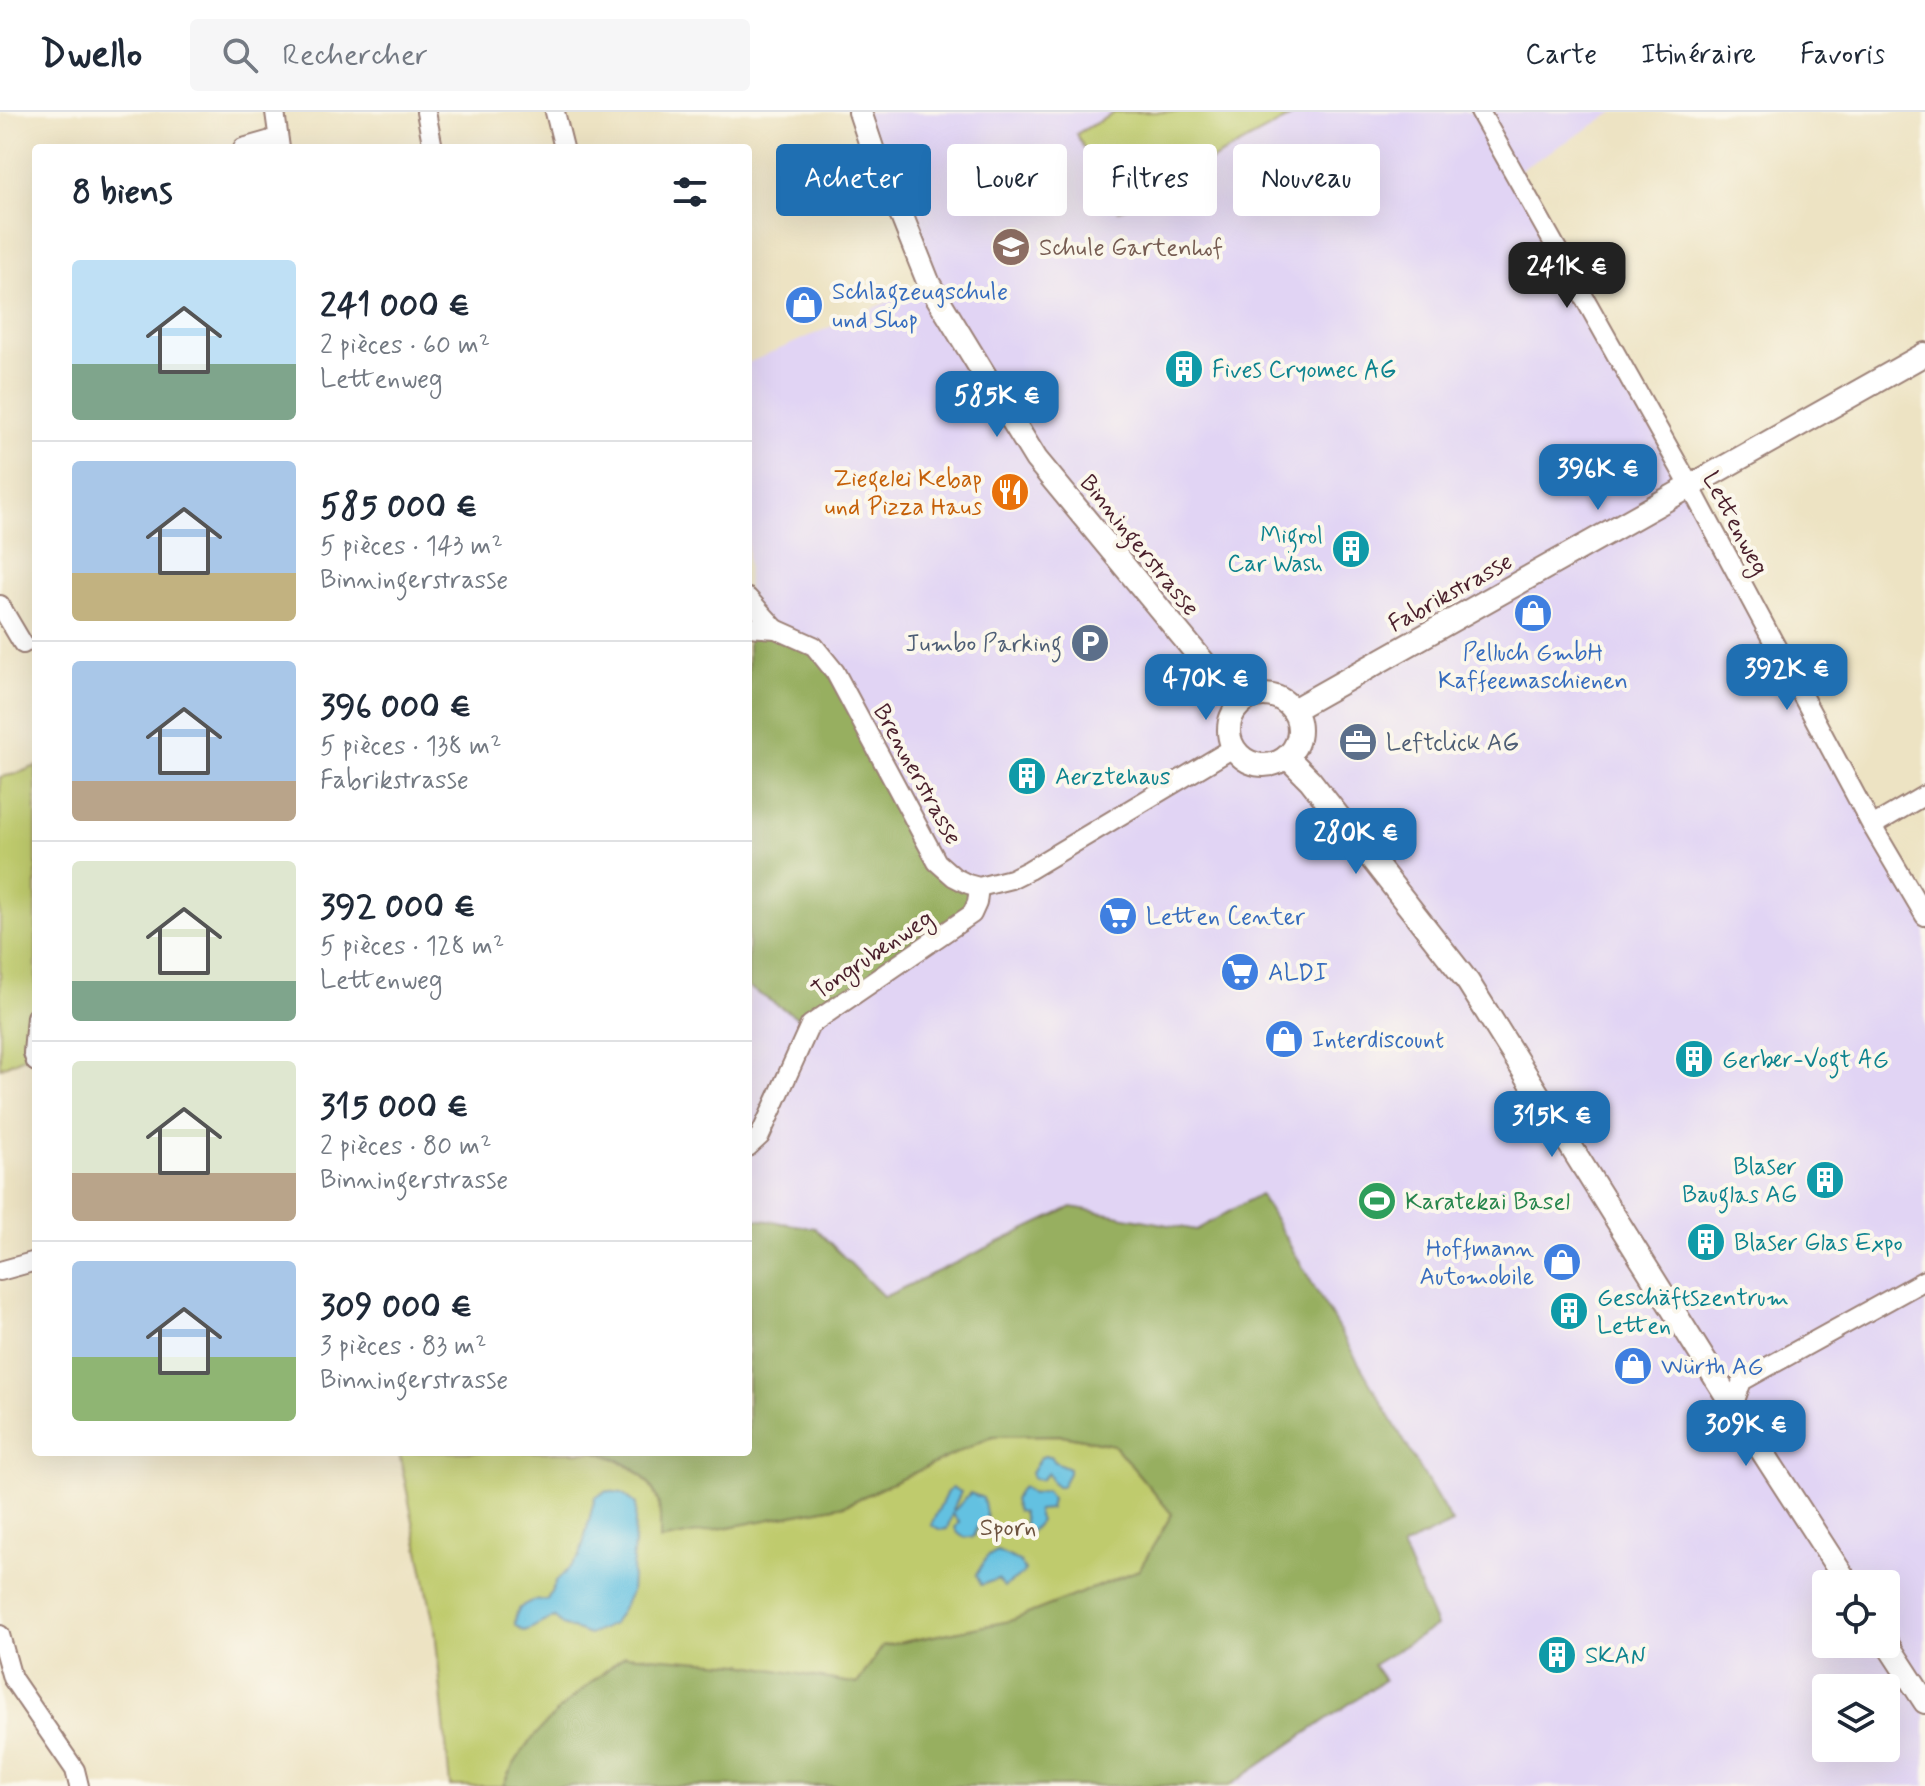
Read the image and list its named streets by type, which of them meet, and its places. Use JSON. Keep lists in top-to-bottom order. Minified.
{"streets":{"street":["Lettenweg","Binningerstrasse","Fabrikstrasse","Brennerstrasse","Tongrubenweg"]},"crossings":[["Lettenweg","Fabrikstrasse"],["Binningerstrasse","Fabrikstrasse"],["Brennerstrasse","Tongrubenweg"]],"parks":["Sporn"],"places":{"school or university":["Schule Gartenhof"],"shop":["Schlagzeugschule und Shop","Pelluch GmbH Kaffeemaschienen","Interdiscount","Hoffmann Automobile","Würth AG"],"building":["Fives Cryomec AG","Migrol Car Wash","Aerztehaus","Gerber-Vogt AG","Blaser Bauglas AG","Blaser Glas Expo","Geschäftszentrum Letten","SKAN"],"restaurant":["Ziegelei Kebap und Pizza Haus"],"parking":["Jumbo Parking"],"office":["Leftclick AG"],"supermarket":["Letten Center","ALDI"],"sports":["Karatekai Basel"]},"page":{"header":"Dwello","search":"Rechercher","nav":["Carte","Itinéraire","Favoris"],"chip":["Acheter","Louer","Filtres","Nouveau"],"heading":"8 biens","list":[{"name":"241 000 €","note":"2 pièces · 60 m² · Lettenweg"},{"name":"585 000 €","note":"5 pièces · 143 m² · Binningerstrasse"},{"name":"396 000 €","note":"5 pièces · 138 m² · Fabrikstrasse"},{"name":"392 000 €","note":"5 pièces · 128 m² · Lettenweg"},{"name":"315 000 €","note":"2 pièces · 80 m² · Binningerstrasse"},{"name":"309 000 €","note":"3 pièces · 83 m² · Binningerstrasse"}],"price":["241K €","585K €","396K €","392K €","470K €","280K €","315K €","309K €"]}}
